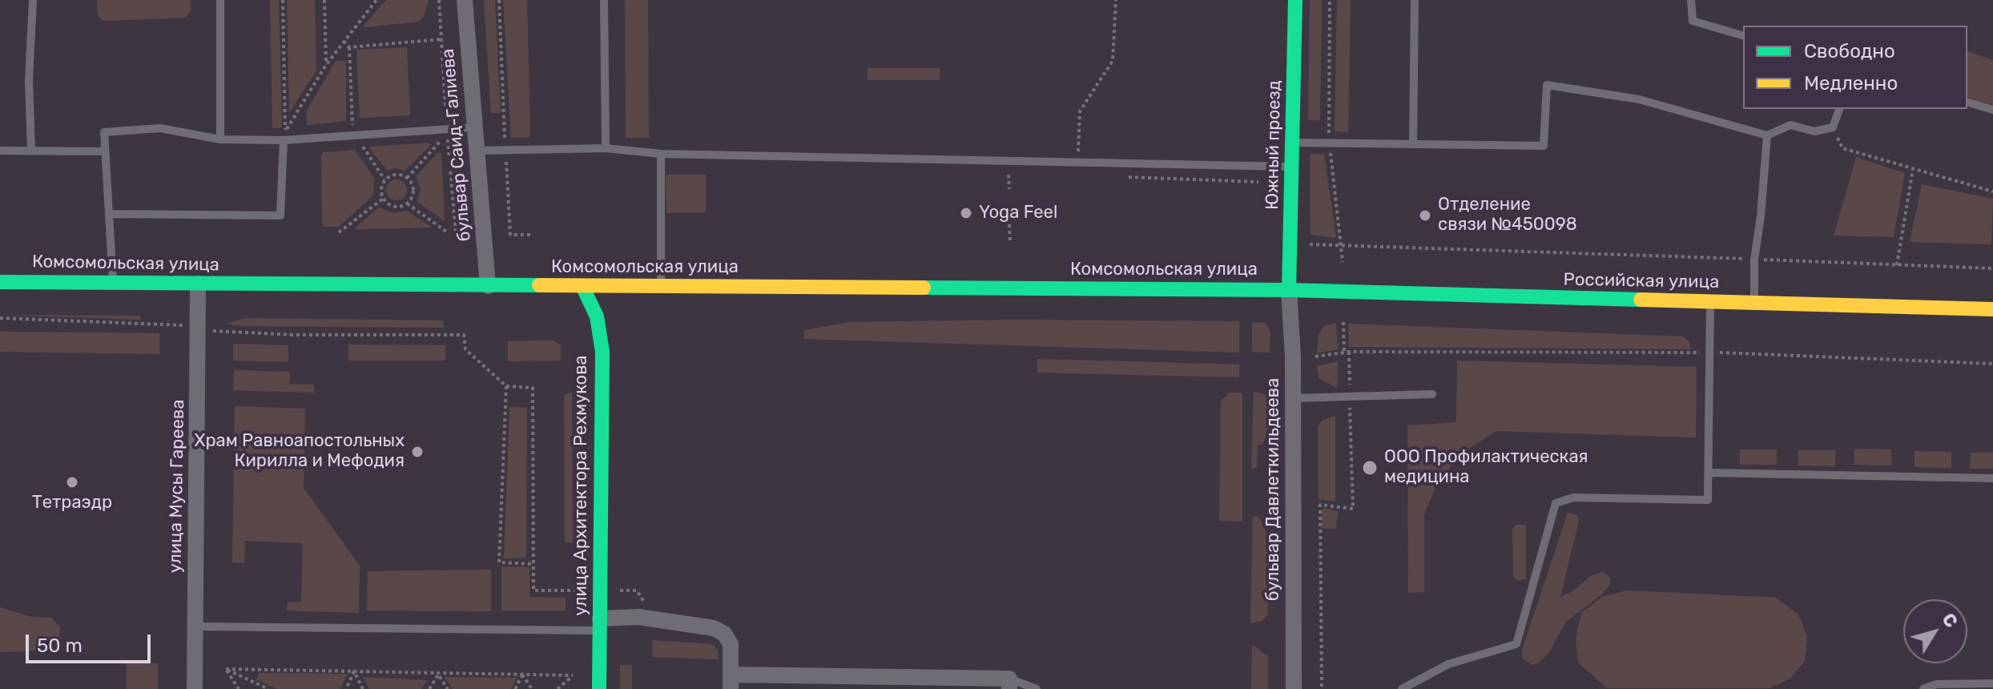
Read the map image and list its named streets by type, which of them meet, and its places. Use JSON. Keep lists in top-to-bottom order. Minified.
{"streets":{"main road":["Южный проезд","Комсомольская улица","Российская улица","улица Архитектора Рехмукова"],"street":["бульвар Саид-Галиева","улица Мусы Гареева","бульвар Давлеткильдеева"]},"crossings":[["бульвар Саид-Галиева","Комсомольская улица"],["Южный проезд","Комсомольская улица"],["Южный проезд","Российская улица"],["Южный проезд","бульвар Давлеткильдеева"],["Комсомольская улица","Российская улица"],["Комсомольская улица","улица Архитектора Рехмукова"],["Комсомольская улица","улица Мусы Гареева"],["Комсомольская улица","бульвар Давлеткильдеева"],["Российская улица","бульвар Давлеткильдеева"]],"places":["Yoga Feel","Отделение связи №450098","Храм Равноапостольных Кирилла и Мефодия","ООО Профилактическая медицина","Тетраэдр"],"legend":["Свободно","Медленно"],"scale_bar":"50 m","north":"top right"}
